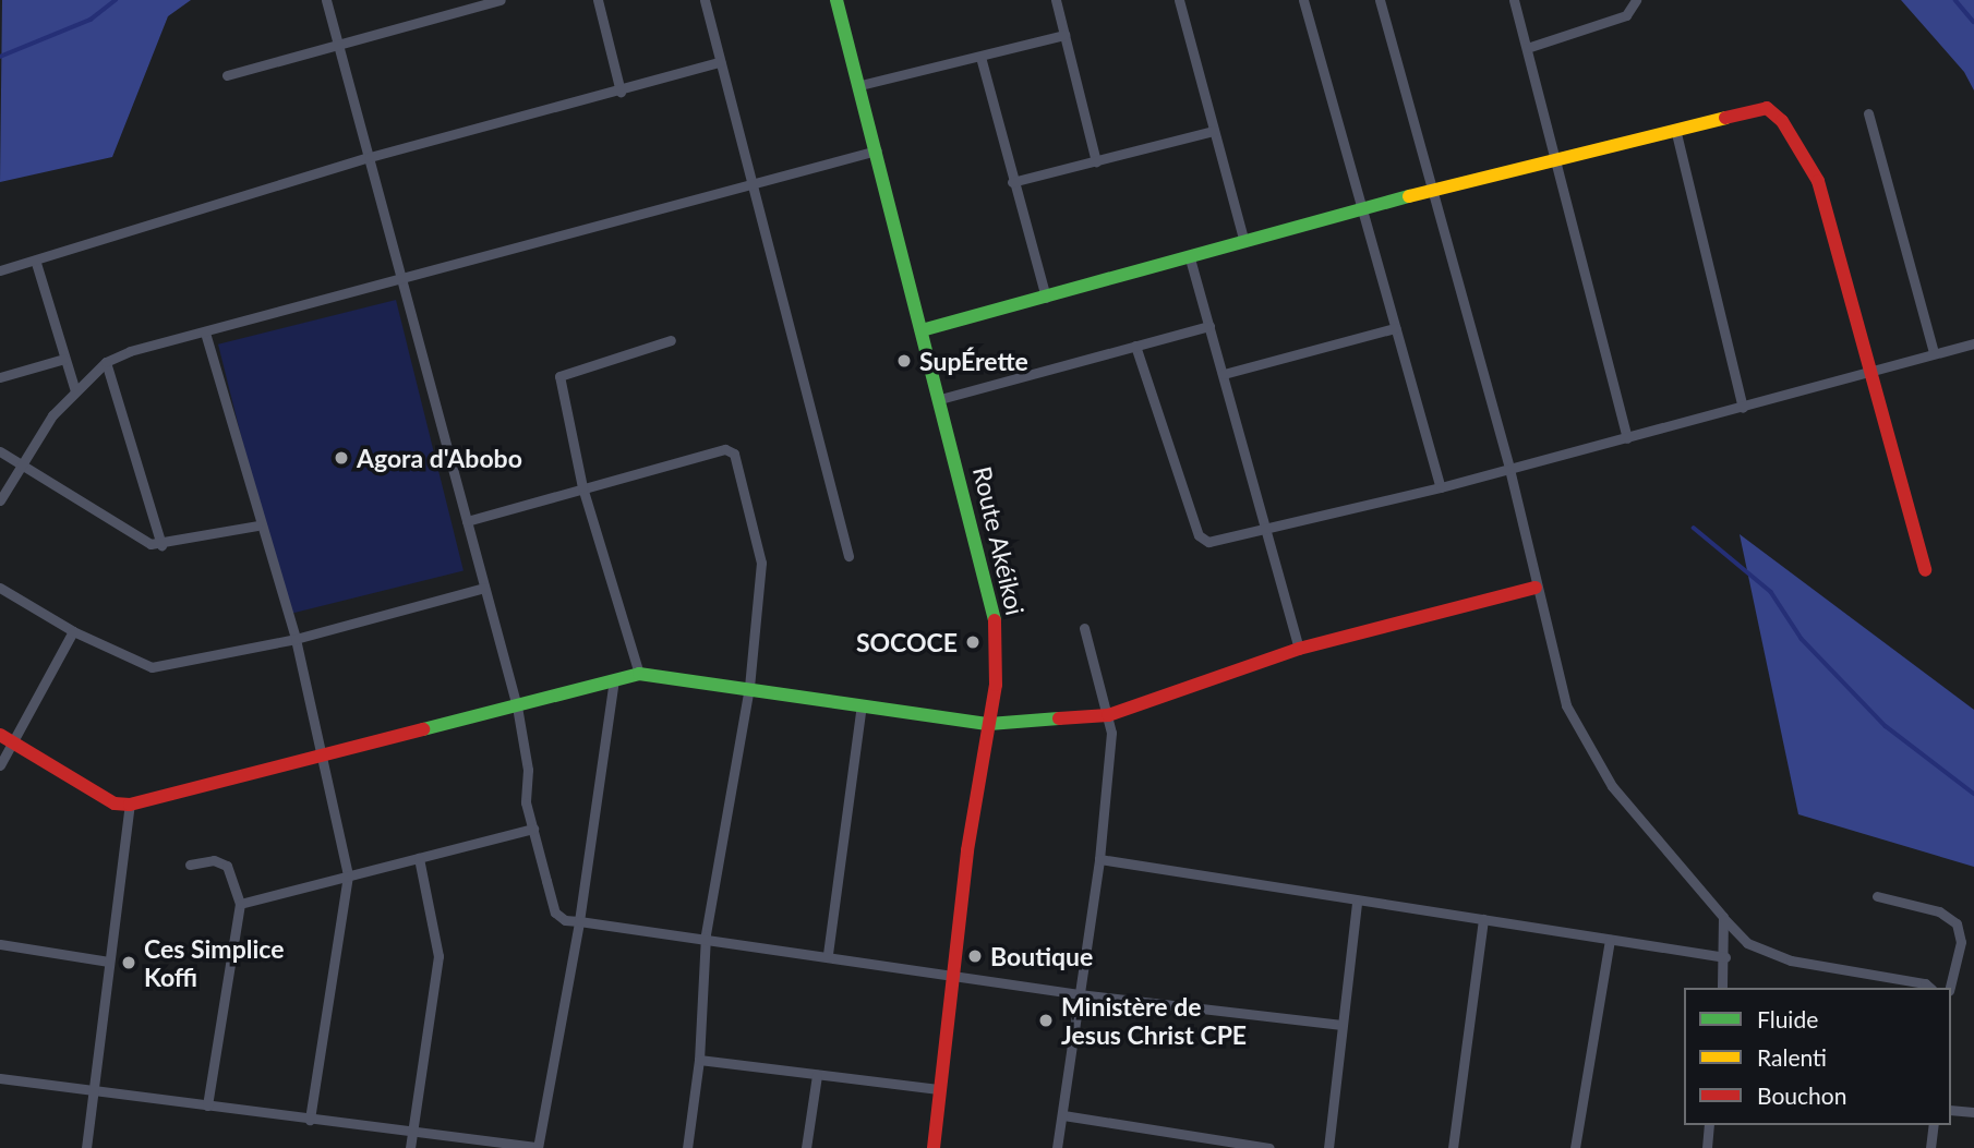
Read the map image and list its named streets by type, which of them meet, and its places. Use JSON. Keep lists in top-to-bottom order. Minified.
{"streets":{"street":["Route Akéikoi"]},"places":["SupÉrette","Agora d'Abobo","SOCOCE","Boutique","Ces Simplice Koffi","Ministère de Jesus Christ CPE"],"legend":["Fluide","Ralenti","Bouchon"]}
